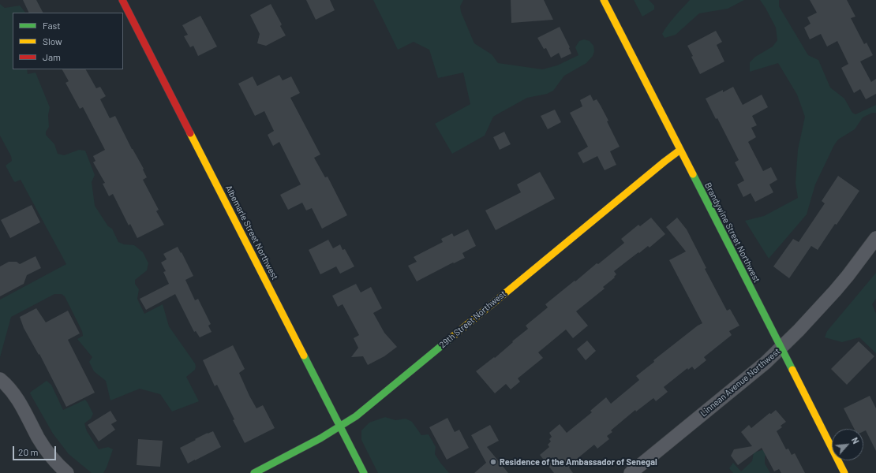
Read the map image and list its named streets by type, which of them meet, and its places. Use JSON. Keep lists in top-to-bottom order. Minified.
{"streets":{"street":["Albemarle Street Northwest","Brandywine Street Northwest","29th Street Northwest","Linnean Avenue Northwest"]},"crossings":[["Albemarle Street Northwest","29th Street Northwest"],["Brandywine Street Northwest","29th Street Northwest"],["Brandywine Street Northwest","Linnean Avenue Northwest"]],"places":["Residence of the Ambassador of Senegal"],"legend":["Fast","Slow","Jam"],"scale_bar":"20 m","north":"top right"}
